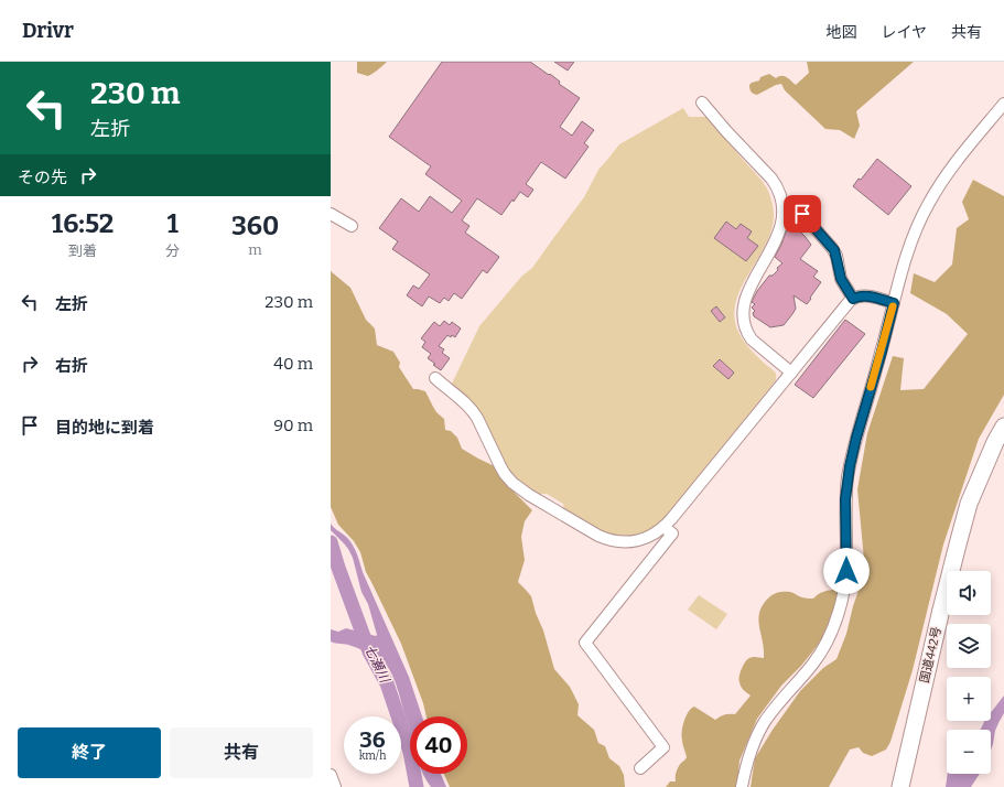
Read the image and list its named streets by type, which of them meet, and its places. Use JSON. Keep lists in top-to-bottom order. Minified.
{"streets":{"highway":["国道442号"]},"water":["七瀬川"],"page":{"header":"Drivr","nav":["地図","レイヤ","共有"],"turn":["230 m","左折"],"then":"その先","eta":["16:52","到着","1","分","360","m"],"list":[{"name":"左折","value":"230 m"},{"name":"右折","value":"40 m"},{"name":"目的地に到着","value":"90 m"}],"map_buttons":["+","−"],"speed":"36 km/h","limit":"40","buttons":["終了","共有"]}}
